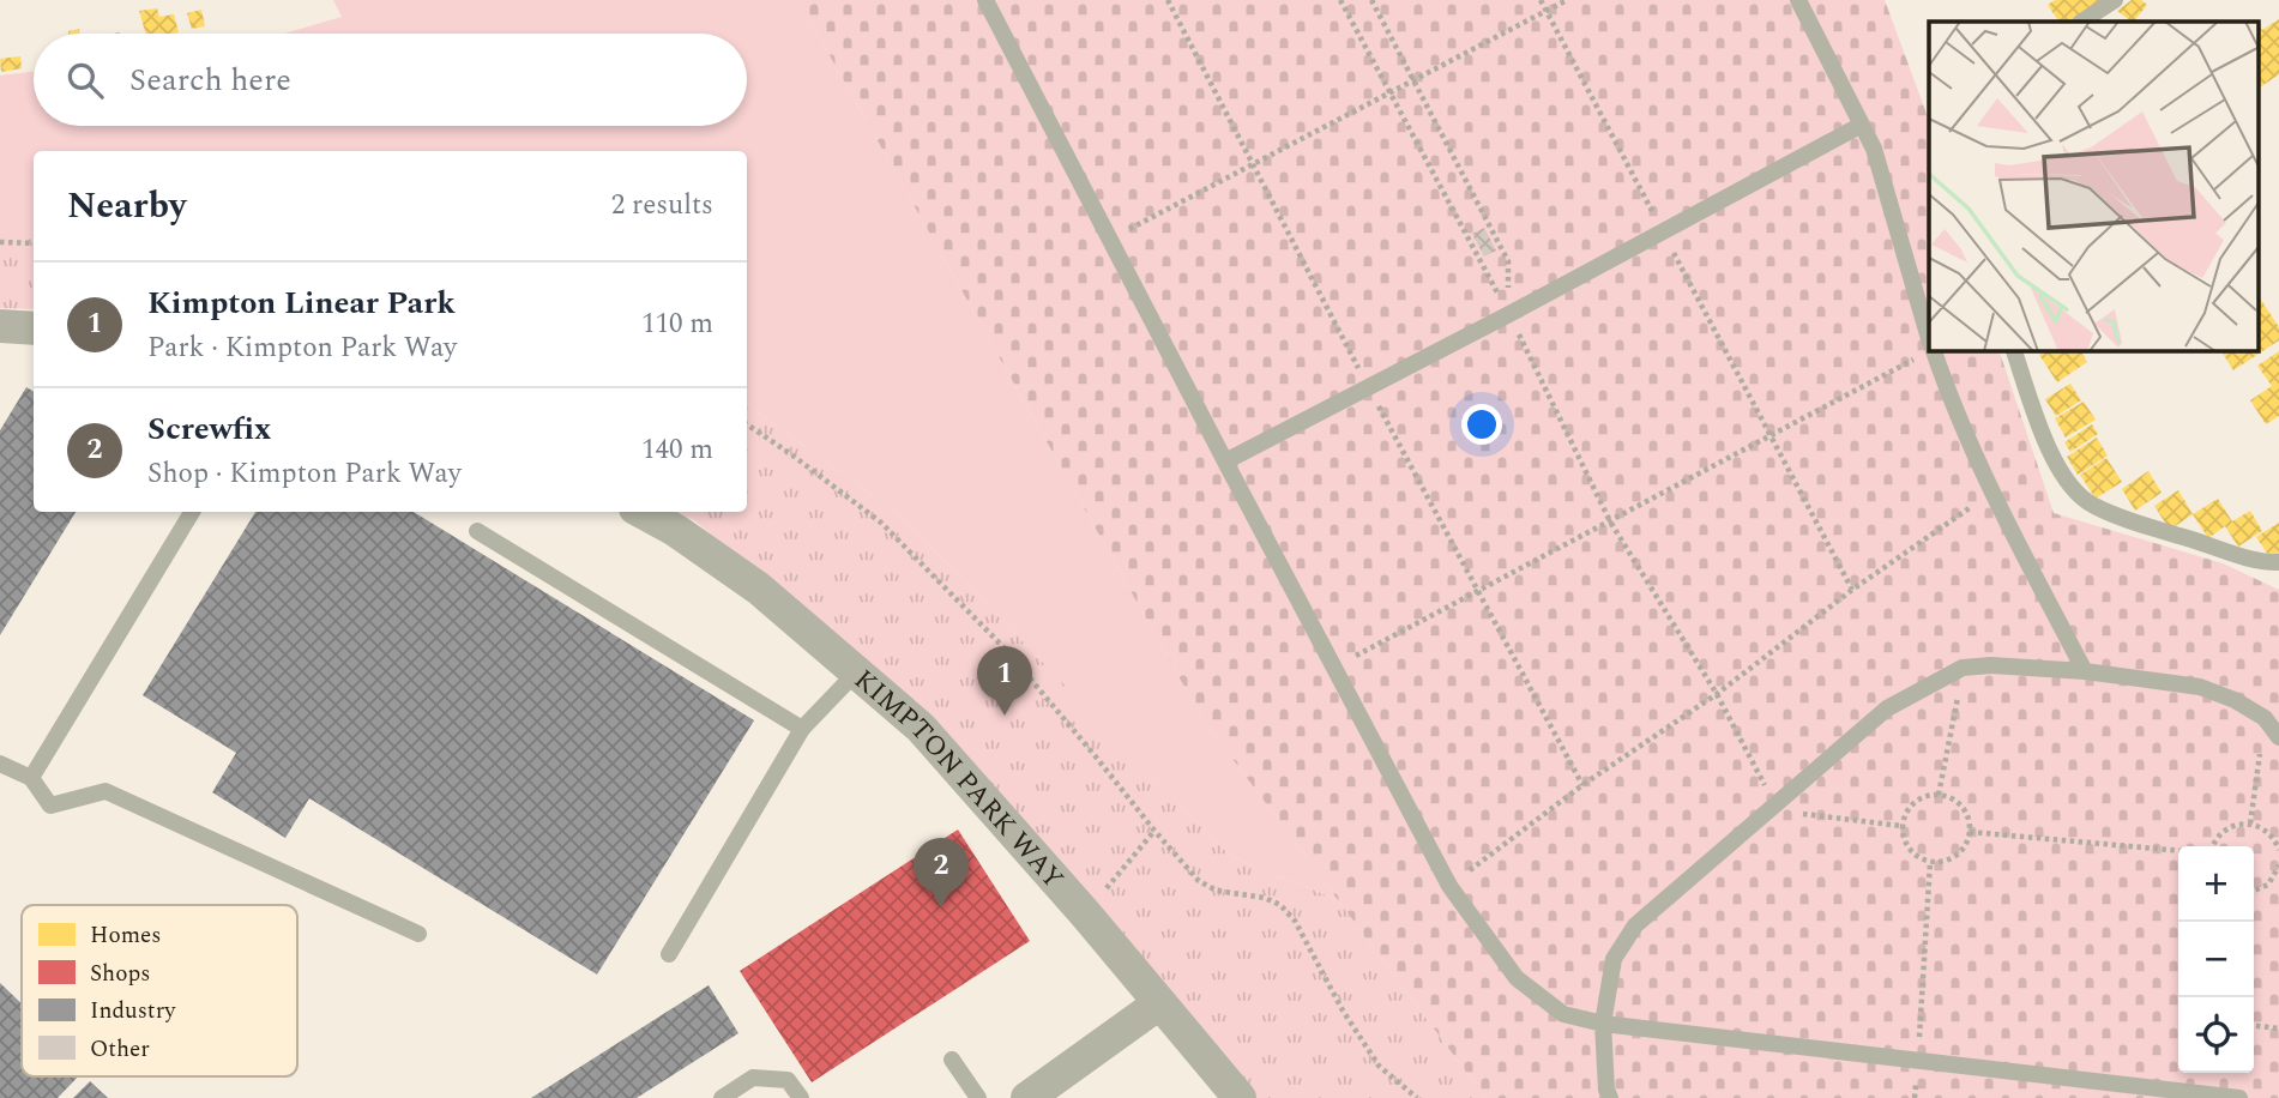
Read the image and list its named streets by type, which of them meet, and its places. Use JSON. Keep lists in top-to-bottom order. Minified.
{"streets":{"street":["KIMPTON PARK WAY"]},"legend":["Homes","Shops","Industry","Other"],"page":{"search":"Search here","heading":["Nearby","2 results"],"list":[{"mark":"1","name":"Kimpton Linear Park","note":"Park · Kimpton Park Way","value":"110 m"},{"mark":"2","name":"Screwfix","note":"Shop · Kimpton Park Way","value":"140 m"}],"pins":["1","2"],"map_buttons":["+","−"]}}
